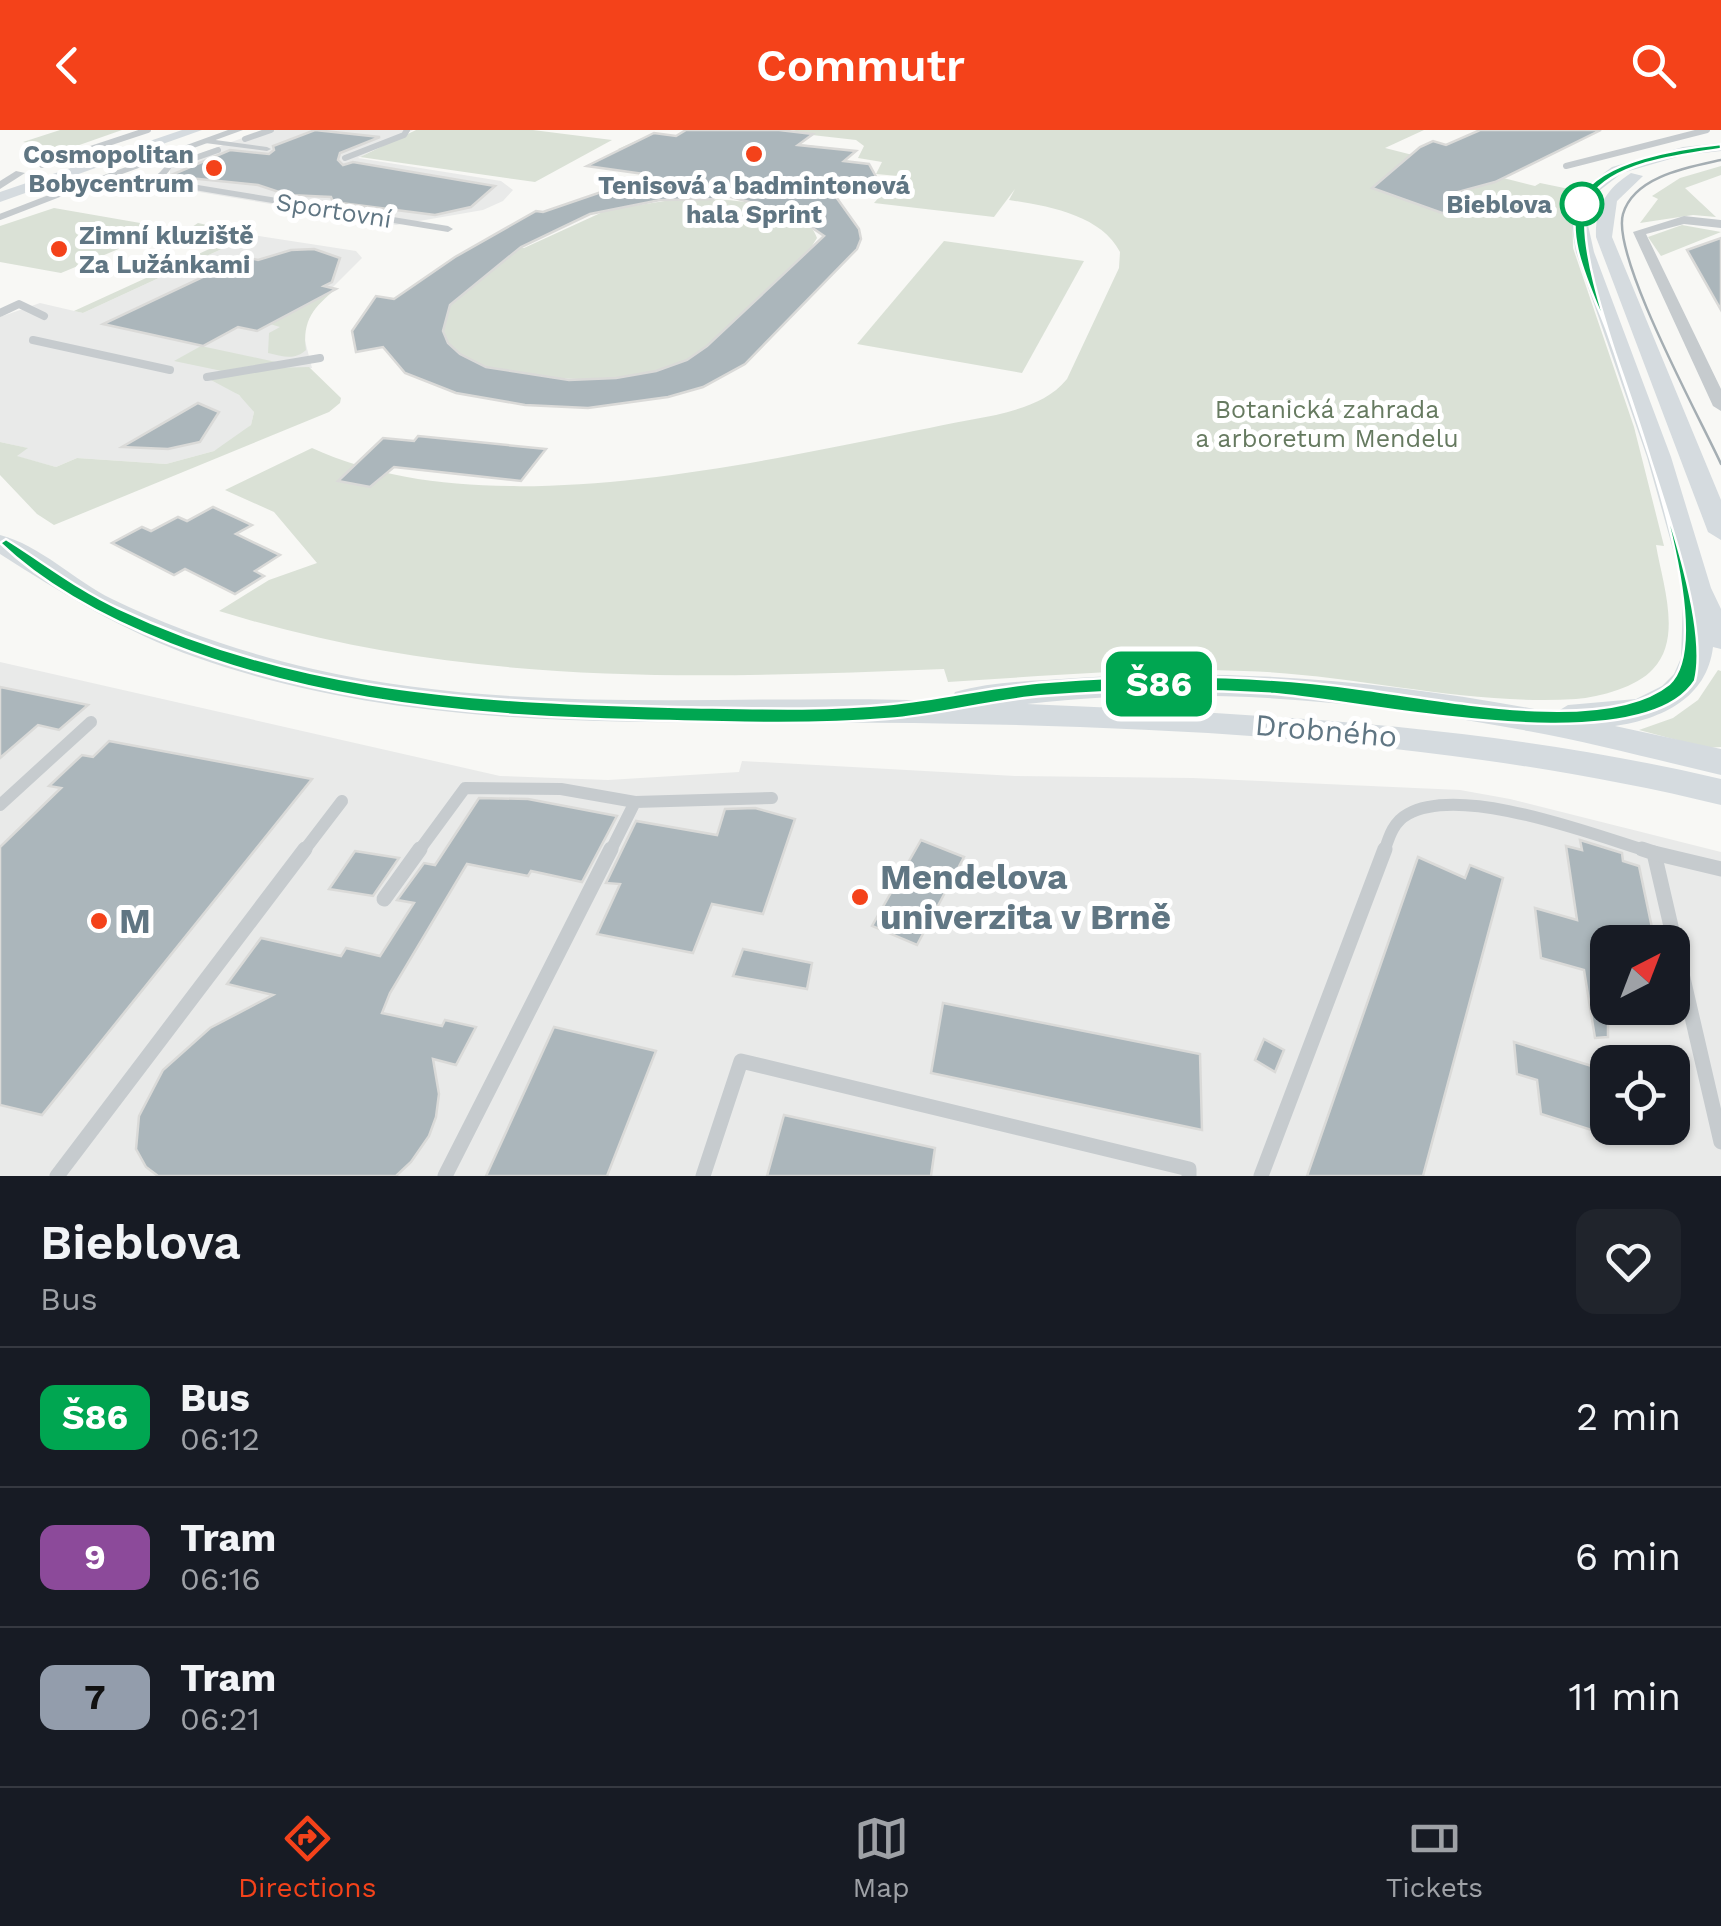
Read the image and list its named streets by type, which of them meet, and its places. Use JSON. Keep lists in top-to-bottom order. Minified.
{"streets":{"main road":["Sportovní","Drobného"]},"parks":["Botanická zahrada a arboretum Mendelu"],"places":["Tenisová a badmintonová hala Sprint","Cosmopolitan Bobycentrum","Bieblova","Zimní kluziště Za Lužánkami","Mendelova univerzita v Brně","M"],"lines":["bus line Š86"],"north":"top right","page":{"header":"Commutr","on_map":"Š86","heading":["Bieblova","Bus"],"list":[{"mark":"Š86","name":"Bus","note":"06:12","value":"2 min"},{"mark":"9","name":"Tram","note":"06:16","value":"6 min"},{"mark":"7","name":"Tram","note":"06:21","value":"11 min"}],"tabs":["Directions","Map","Tickets"]}}
